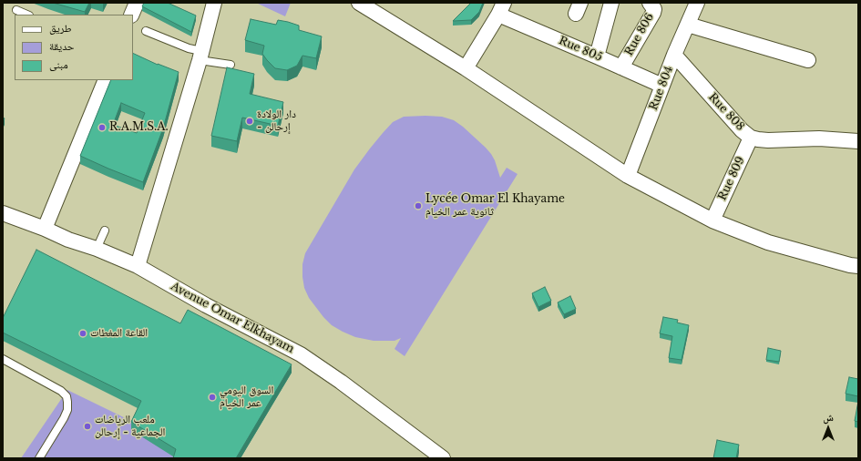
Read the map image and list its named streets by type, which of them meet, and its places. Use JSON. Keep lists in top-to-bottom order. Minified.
{"streets":{"street":["Rue 806","Rue 805","Rue 804","Rue 808","Rue 809","Avenue Omar Elkhayam"]},"crossings":[["Rue 806","Rue 805"],["Rue 805","Rue 804"],["Rue 804","Rue 808"],["Rue 808","Rue 809"]],"places":["دار الولادة - إرحالن","R.A.M.S.A.","Lycée Omar El Khayame ثانوية عمر الخيام","القاعة المغطات","السوق اليومي عمر الخيام","ملعب الرياضات الجماعية - إرحالن"],"legend":["طريق","حديقة","مبنى"],"north":"top"}
